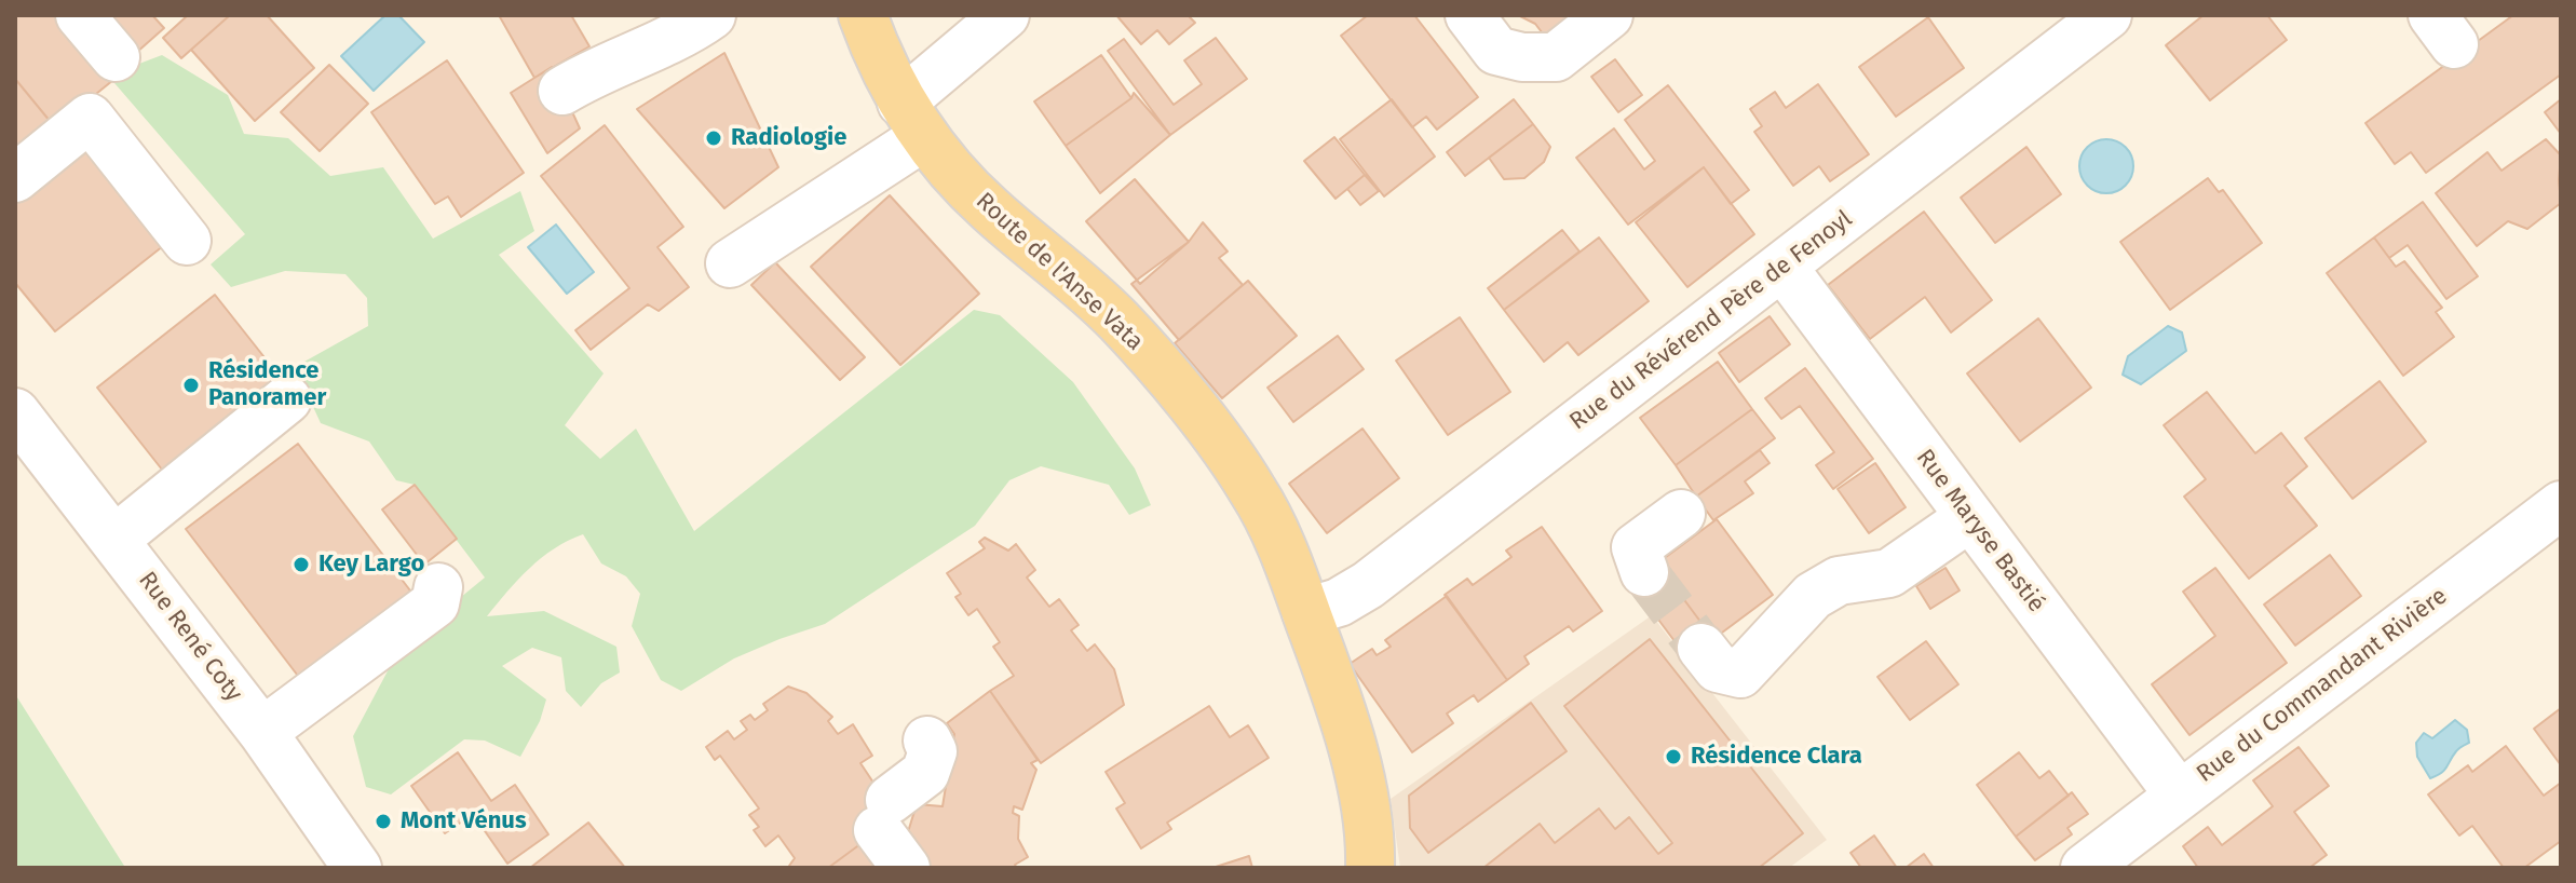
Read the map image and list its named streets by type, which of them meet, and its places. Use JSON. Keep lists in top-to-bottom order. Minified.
{"streets":{"main road":["Route de l'Anse Vata"],"street":["Rue du Révérend Père de Fenoyl","Rue Maryse Bastié","Rue René Coty","Rue du Commandant Rivière"]},"crossings":[["Route de l'Anse Vata","Rue du Révérend Père de Fenoyl"],["Rue du Révérend Père de Fenoyl","Rue Maryse Bastié"],["Rue Maryse Bastié","Rue du Commandant Rivière"]],"places":["Radiologie","Résidence Panoramer","Key Largo","Résidence Clara","Mont Vénus"]}
